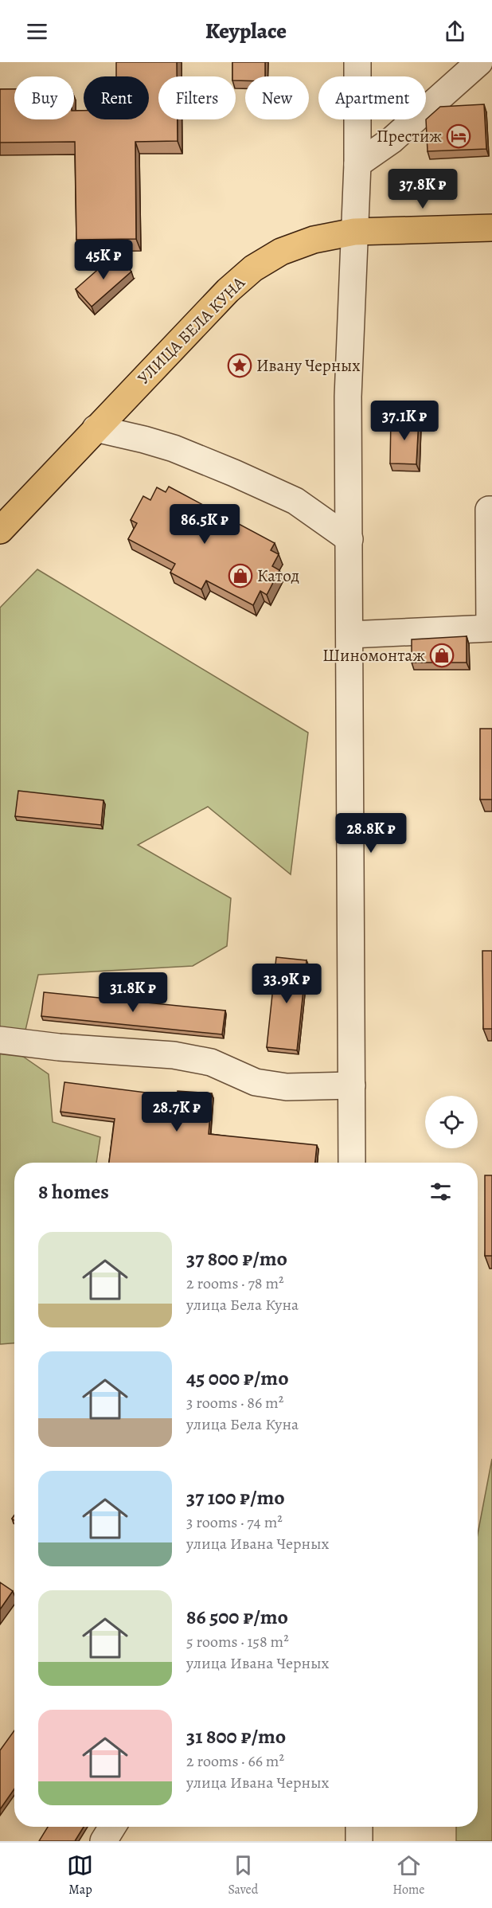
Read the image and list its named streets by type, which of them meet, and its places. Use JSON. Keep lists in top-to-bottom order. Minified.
{"streets":{"main road":["УЛИЦА БЕЛА КУНА"]},"places":{"hotel":["Престиж"],"place":["Ивану Черных"],"shop":["Катод","Шиномонтаж"]},"page":{"header":"Keyplace","chip":["Buy","Rent","Filters","New","Apartment"],"price":["37.8K ₽","45K ₽","37.1K ₽","86.5K ₽","28.8K ₽","33.9K ₽","31.8K ₽","28.7K ₽"],"heading":"8 homes","list":[{"name":"37 800 ₽/mo","note":"2 rooms · 78 m² · улица Бела Куна"},{"name":"45 000 ₽/mo","note":"3 rooms · 86 m² · улица Бела Куна"},{"name":"37 100 ₽/mo","note":"3 rooms · 74 m² · улица Ивана Черных"},{"name":"86 500 ₽/mo","note":"5 rooms · 158 m² · улица Ивана Черных"},{"name":"31 800 ₽/mo","note":"2 rooms · 66 m² · улица Ивана Черных"}],"tabs":["Map","Saved","Home"]}}
